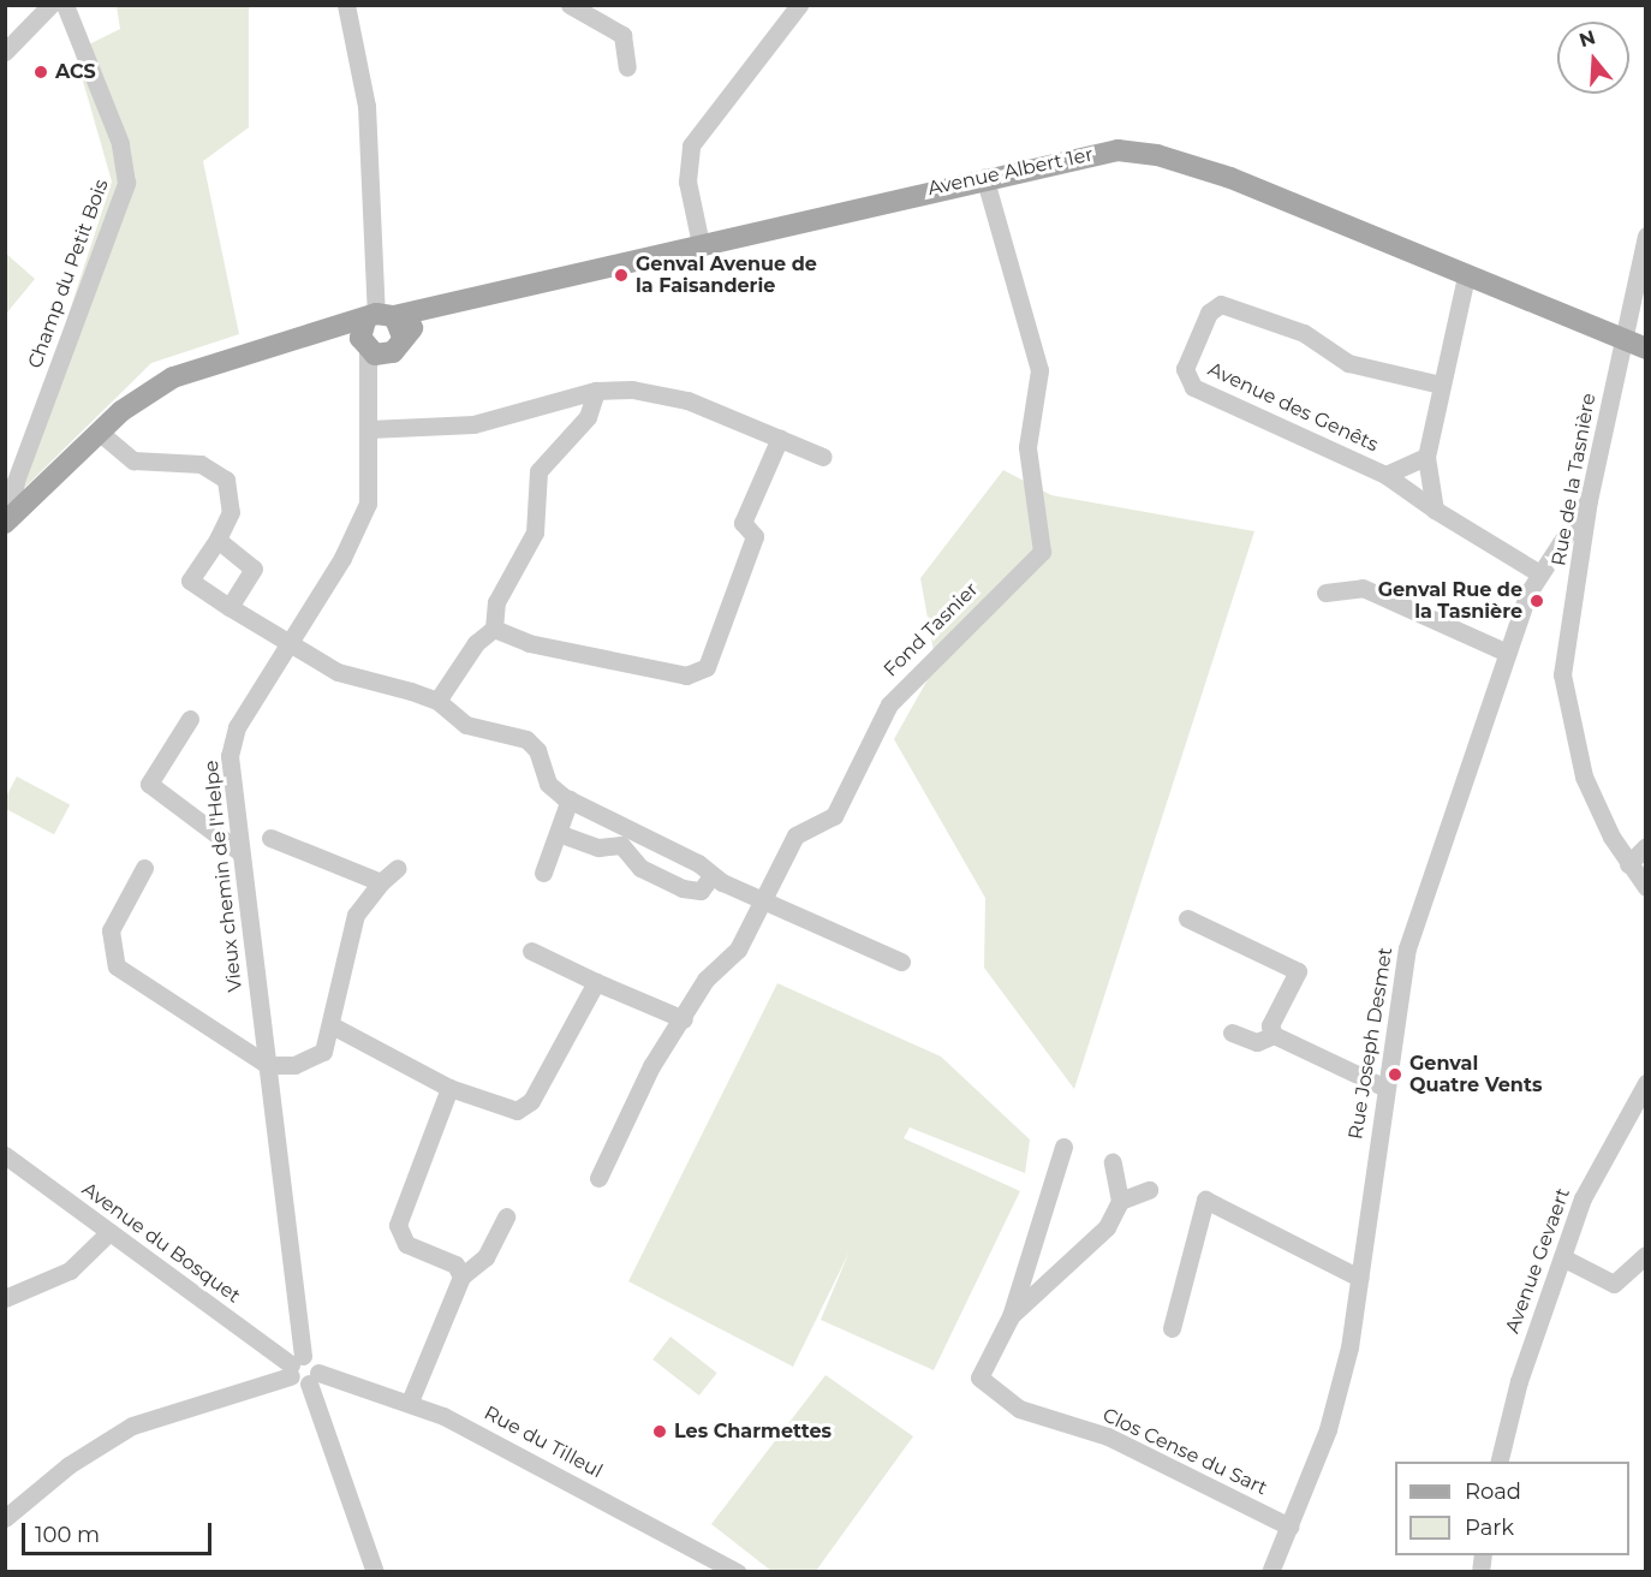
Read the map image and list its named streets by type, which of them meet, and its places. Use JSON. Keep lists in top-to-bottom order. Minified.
{"streets":{"main road":["Avenue Albert 1er"],"street":["Champ du Petit Bois","Avenue des Genêts","Rue de la Tasnière","Fond Tasnier","Vieux chemin de l'Helpe","Rue Joseph Desmet","Avenue du Bosquet","Avenue Gevaert","Rue du Tilleul","Clos Cense du Sart"]},"crossings":[["Avenue Albert 1er","Champ du Petit Bois"],["Avenue Albert 1er","Rue de la Tasnière"],["Avenue Albert 1er","Fond Tasnier"],["Avenue Albert 1er","Vieux chemin de l'Helpe"],["Avenue des Genêts","Rue Joseph Desmet"],["Rue de la Tasnière","Rue Joseph Desmet"],["Vieux chemin de l'Helpe","Avenue du Bosquet"],["Rue Joseph Desmet","Clos Cense du Sart"]],"places":["ACS","Genval Avenue de la Faisanderie","Genval Rue de la Tasnière","Genval Quatre Vents","Les Charmettes"],"legend":["Road","Park"],"scale_bar":"100 m","north":"top"}
